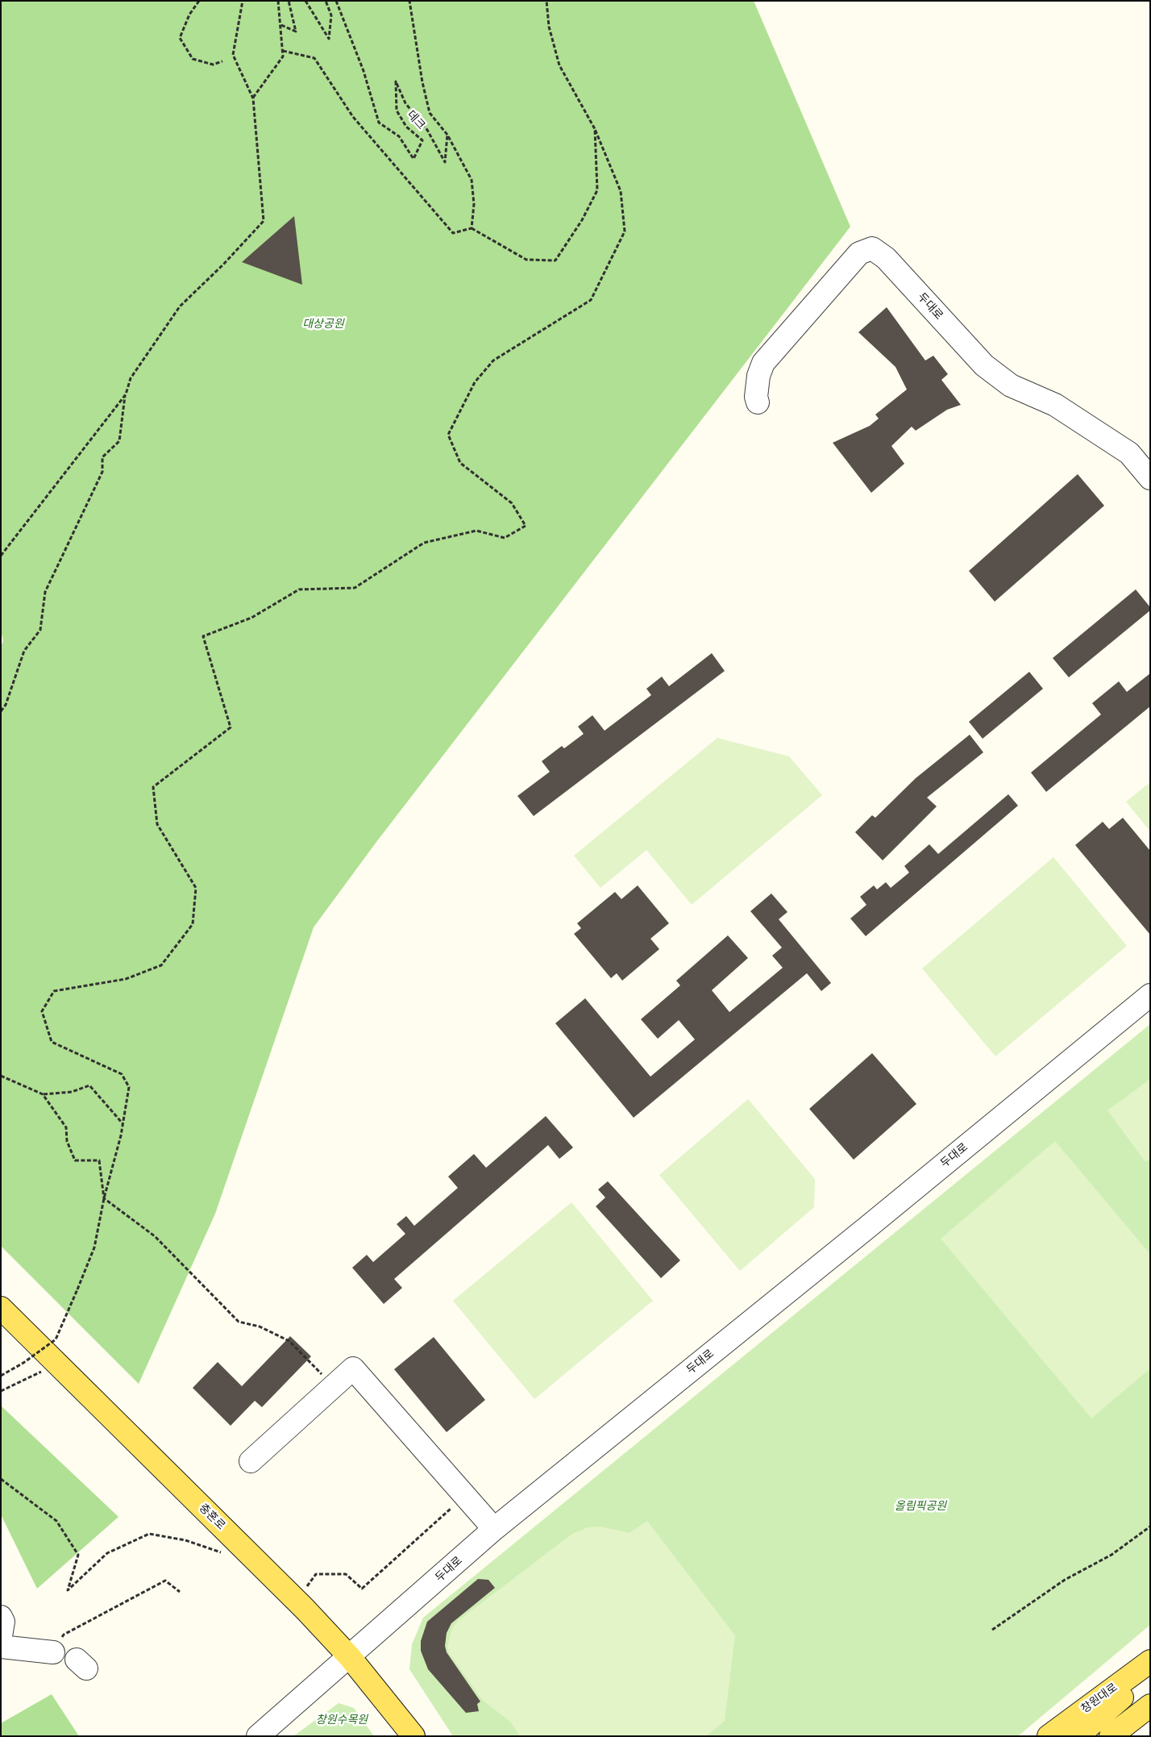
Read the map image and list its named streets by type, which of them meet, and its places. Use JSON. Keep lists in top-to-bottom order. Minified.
{"streets":{"main road":["충혼로","창원대로"],"street":["두대로"],"path":["데크"]},"crossings":[["두대로","충혼로"]],"parks":["대상공원","올림픽공원","창원수목원"]}
